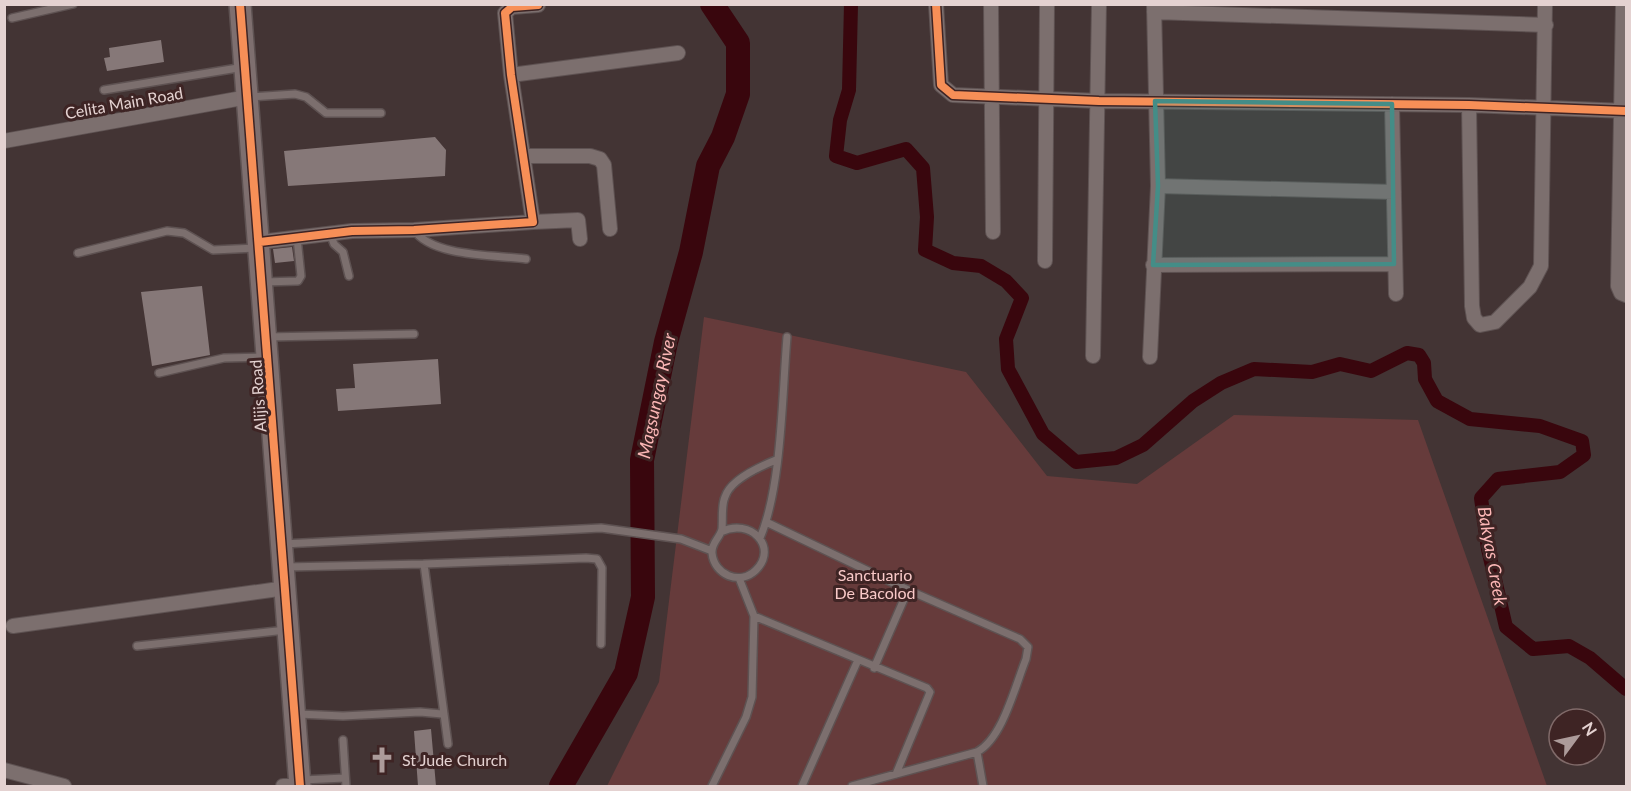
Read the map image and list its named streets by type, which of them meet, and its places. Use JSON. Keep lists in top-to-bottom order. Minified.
{"streets":{"main road":["Alijis Road"],"street":["Celita Main Road"]},"crossings":[["Celita Main Road","Alijis Road"]],"water":["Magsungay River","Bakyas Creek"],"parks":["Sanctuario De Bacolod"],"places":{"church":["St Jude Church"]},"north":"top right"}
